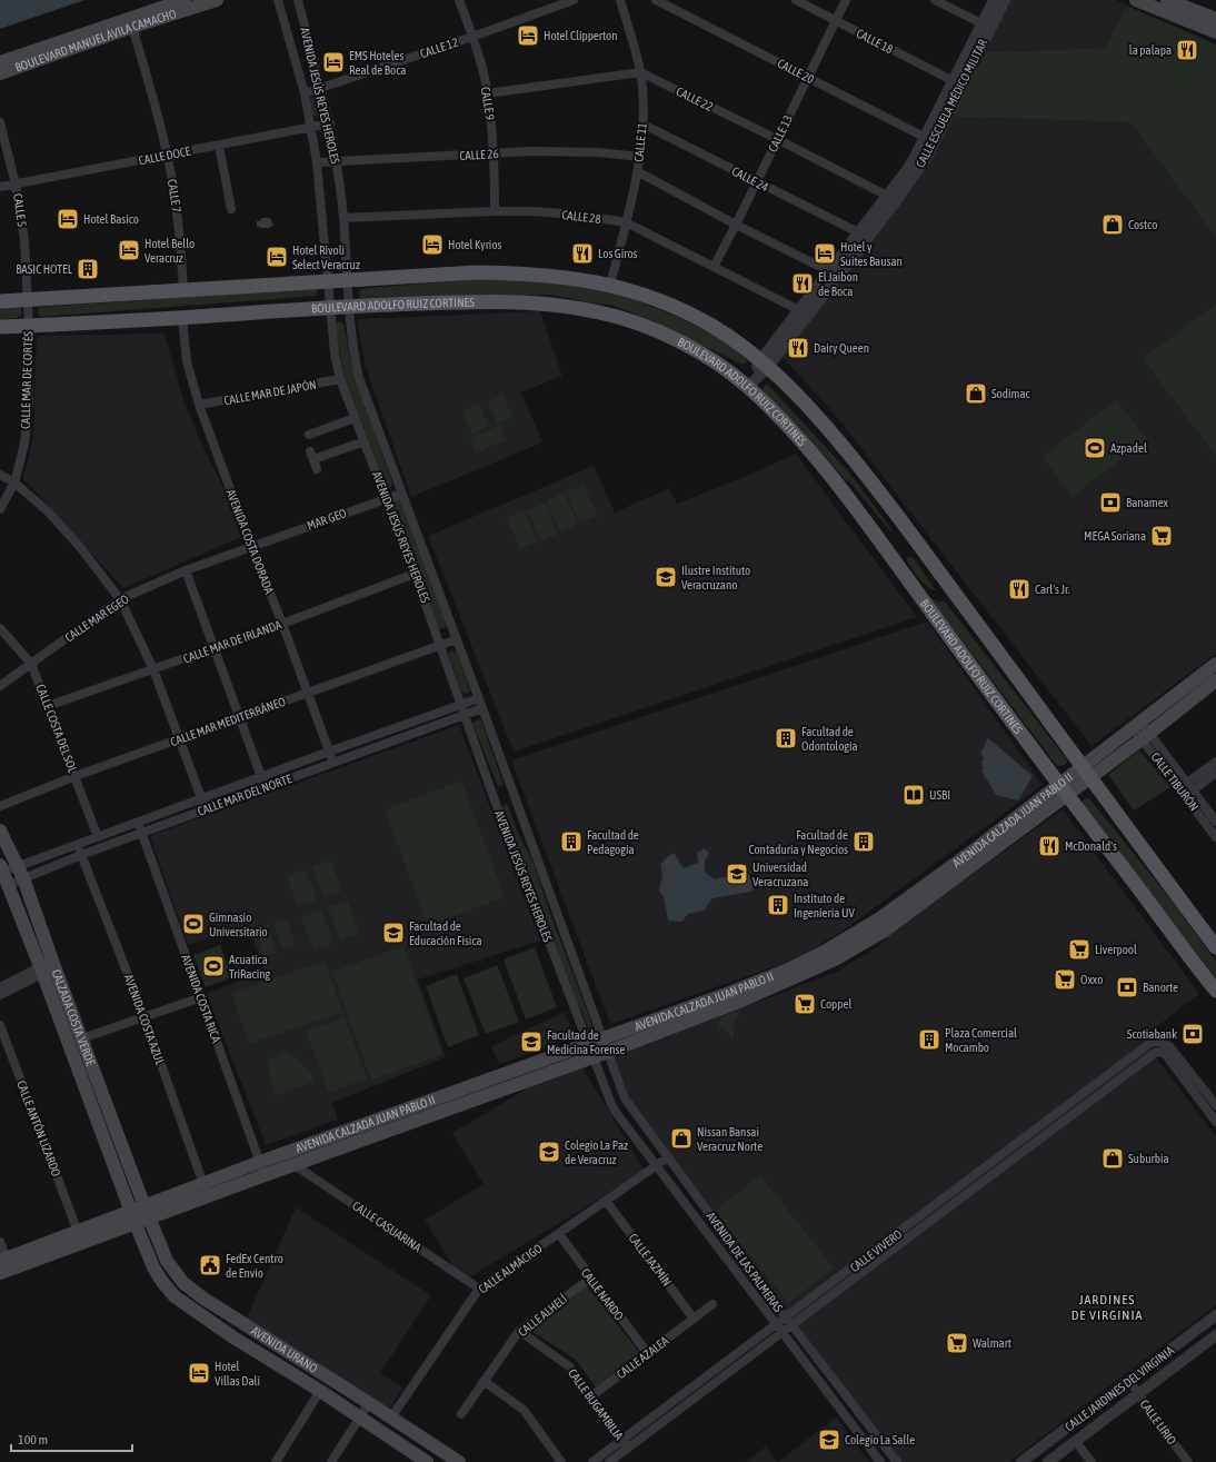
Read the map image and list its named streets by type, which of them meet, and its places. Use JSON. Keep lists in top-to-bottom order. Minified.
{"streets":{"main road":["BOULEVARD MANUEL ÁVILA CAMACHO","BOULEVARD ADOLFO RUIZ CORTINES","AVENIDA CALZADA JUAN PABLO II","CALZADA COSTA VERDE","AVENIDA URANO"],"street":["CALLE 18","CALLE 12","CALLE 20","AVENIDA JESÚS REYES HEROLES","CALLE 22","CALLE 9","CALLE ESCUELA MÉDICO MILITAR","CALLE 13","CALLE 11","CALLE 26","CALLE DOCE","CALLE 24","CALLE 7","CALLE 5","CALLE 28","CALLE MAR DE CORTÉS","CALLE MAR DE JAPÓN","MAR GEO","AVENIDA COSTA DORADA","CALLE MAR EGEO","CALLE MAR DE IRLANDA","CALLE MAR MEDITERRÁNEO","CALLE COSTA DEL SOL","CALLE TIBURÓN","CALLE MAR DEL NORTE","AVENIDA COSTA RICA","AVENIDA COSTA AZUL","CALLE ANTÓN LIZARDO","CALLE CASUARINA","CALLE VIVERO","CALLE JAZMÍN","AVENIDA DE LAS PALMERAS","CALLE ALMÁCIGO","CALLE NARDO","CALLE ALHELÍ","CALLE AZALEA","CALLE JARDINES DEL VIRGINIA","CALLE BUGAMBILIA","CALLE LIRIO"]},"crossings":[["BOULEVARD MANUEL ÁVILA CAMACHO","CALLE 7"],["CALLE 18","CALLE ESCUELA MÉDICO MILITAR"],["CALLE 18","CALLE 13"],["CALLE 12","AVENIDA JESÚS REYES HEROLES"],["CALLE 12","CALLE 9"],["CALLE 20","CALLE ESCUELA MÉDICO MILITAR"],["CALLE 20","CALLE 13"],["AVENIDA JESÚS REYES HEROLES","CALLE 26"],["AVENIDA JESÚS REYES HEROLES","CALLE DOCE"],["AVENIDA JESÚS REYES HEROLES","CALLE 28"],["AVENIDA JESÚS REYES HEROLES","BOULEVARD ADOLFO RUIZ CORTINES"],["AVENIDA JESÚS REYES HEROLES","CALLE MAR DE JAPÓN"],["AVENIDA JESÚS REYES HEROLES","MAR GEO"],["AVENIDA JESÚS REYES HEROLES","CALLE MAR DE IRLANDA"],["AVENIDA JESÚS REYES HEROLES","CALLE MAR MEDITERRÁNEO"],["AVENIDA JESÚS REYES HEROLES","CALLE MAR DEL NORTE"],["AVENIDA JESÚS REYES HEROLES","AVENIDA CALZADA JUAN PABLO II"],["AVENIDA JESÚS REYES HEROLES","AVENIDA DE LAS PALMERAS"],["CALLE 22","CALLE ESCUELA MÉDICO MILITAR"],["CALLE 22","CALLE 13"],["CALLE 22","CALLE 11"],["CALLE 9","CALLE 26"],["CALLE 9","CALLE 28"],["CALLE ESCUELA MÉDICO MILITAR","CALLE 24"],["CALLE ESCUELA MÉDICO MILITAR","CALLE 28"],["CALLE ESCUELA MÉDICO MILITAR","BOULEVARD ADOLFO RUIZ CORTINES"],["CALLE 13","CALLE 24"],["CALLE 13","CALLE 28"],["CALLE 11","CALLE 26"],["CALLE 11","CALLE 24"],["CALLE 11","CALLE 28"],["CALLE DOCE","CALLE 7"],["CALLE DOCE","CALLE 5"],["CALLE 5","CALLE MAR DE CORTÉS"],["BOULEVARD ADOLFO RUIZ CORTINES","CALLE MAR DE CORTÉS"],["BOULEVARD ADOLFO RUIZ CORTINES","AVENIDA COSTA DORADA"],["BOULEVARD ADOLFO RUIZ CORTINES","AVENIDA CALZADA JUAN PABLO II"],["CALLE MAR DE JAPÓN","AVENIDA COSTA DORADA"],["MAR GEO","AVENIDA COSTA DORADA"],["MAR GEO","CALLE MAR EGEO"],["AVENIDA COSTA DORADA","CALLE MAR EGEO"],["AVENIDA COSTA DORADA","CALLE MAR DE IRLANDA"],["AVENIDA COSTA DORADA","CALLE MAR MEDITERRÁNEO"],["AVENIDA COSTA DORADA","CALLE MAR DEL NORTE"],["CALLE MAR EGEO","CALLE COSTA DEL SOL"],["CALLE MAR DE IRLANDA","CALLE COSTA DEL SOL"],["CALLE MAR MEDITERRÁNEO","CALLE COSTA DEL SOL"],["CALLE COSTA DEL SOL","CALLE MAR DEL NORTE"],["CALLE TIBURÓN","AVENIDA CALZADA JUAN PABLO II"],["CALLE MAR DEL NORTE","AVENIDA COSTA RICA"],["CALLE MAR DEL NORTE","CALZADA COSTA VERDE"],["CALLE MAR DEL NORTE","AVENIDA COSTA AZUL"],["AVENIDA CALZADA JUAN PABLO II","AVENIDA COSTA RICA"],["AVENIDA CALZADA JUAN PABLO II","CALZADA COSTA VERDE"],["AVENIDA CALZADA JUAN PABLO II","AVENIDA COSTA AZUL"],["AVENIDA CALZADA JUAN PABLO II","CALLE ANTÓN LIZARDO"],["AVENIDA CALZADA JUAN PABLO II","CALLE CASUARINA"],["AVENIDA CALZADA JUAN PABLO II","AVENIDA DE LAS PALMERAS"],["AVENIDA CALZADA JUAN PABLO II","AVENIDA URANO"],["CALZADA COSTA VERDE","AVENIDA URANO"],["CALLE CASUARINA","CALLE ALMÁCIGO"],["CALLE VIVERO","AVENIDA DE LAS PALMERAS"],["CALLE VIVERO","CALLE BUGAMBILIA"],["CALLE JAZMÍN","CALLE ALMÁCIGO"],["CALLE JAZMÍN","CALLE AZALEA"],["AVENIDA DE LAS PALMERAS","CALLE ALMÁCIGO"],["CALLE ALMÁCIGO","CALLE NARDO"],["CALLE ALMÁCIGO","AVENIDA URANO"],["CALLE NARDO","CALLE ALHELÍ"],["CALLE NARDO","CALLE AZALEA"],["CALLE ALHELÍ","CALLE BUGAMBILIA"],["CALLE AZALEA","CALLE BUGAMBILIA"],["CALLE JARDINES DEL VIRGINIA","CALLE LIRIO"]],"districts":["JARDINES DE VIRGINIA"],"places":{"hotel":["Hotel Clipperton","EMS Hoteles Real de Boca","Hotel Basico","Hotel Kyrios","Hotel Bello Veracruz","Hotel y Suites Bausan","Hotel Rivoli Select Veracruz","Hotel Villas Dalí"],"restaurant":["la palapa","Los Giros","El Jaibon de Boca","Dairy Queen","Carl's Jr.","McDonald's"],"shop":["Costco","Sodimac","Nissan Bansai Veracruz Norte","Suburbia"],"building":["BASIC HOTEL","Facultad de Odontología","Facultad de Pedagogía","Facultad de Contaduría y Negocios","Instituto de Ingeniería UV","Plaza Comercial Mocambo"],"sports":["Azpadel","Gimnasio Universitario","Acuatica TriRacing"],"bank":["Banamex","Banorte","Scotiabank"],"supermarket":["MEGA Soriana","Liverpool","Oxxo","Coppel","Walmart"],"school or university":["Ilustre Instituto Veracruzano","Universidad Veracruzana","Facultad de Educación Física","Facultad de Medicina Forense","Colegio La Paz de Veracruz","Colegio La Salle"],"library":["USBI"],"public building":["FedEx Centro de Envío"]},"scale_bar":"100 m"}
